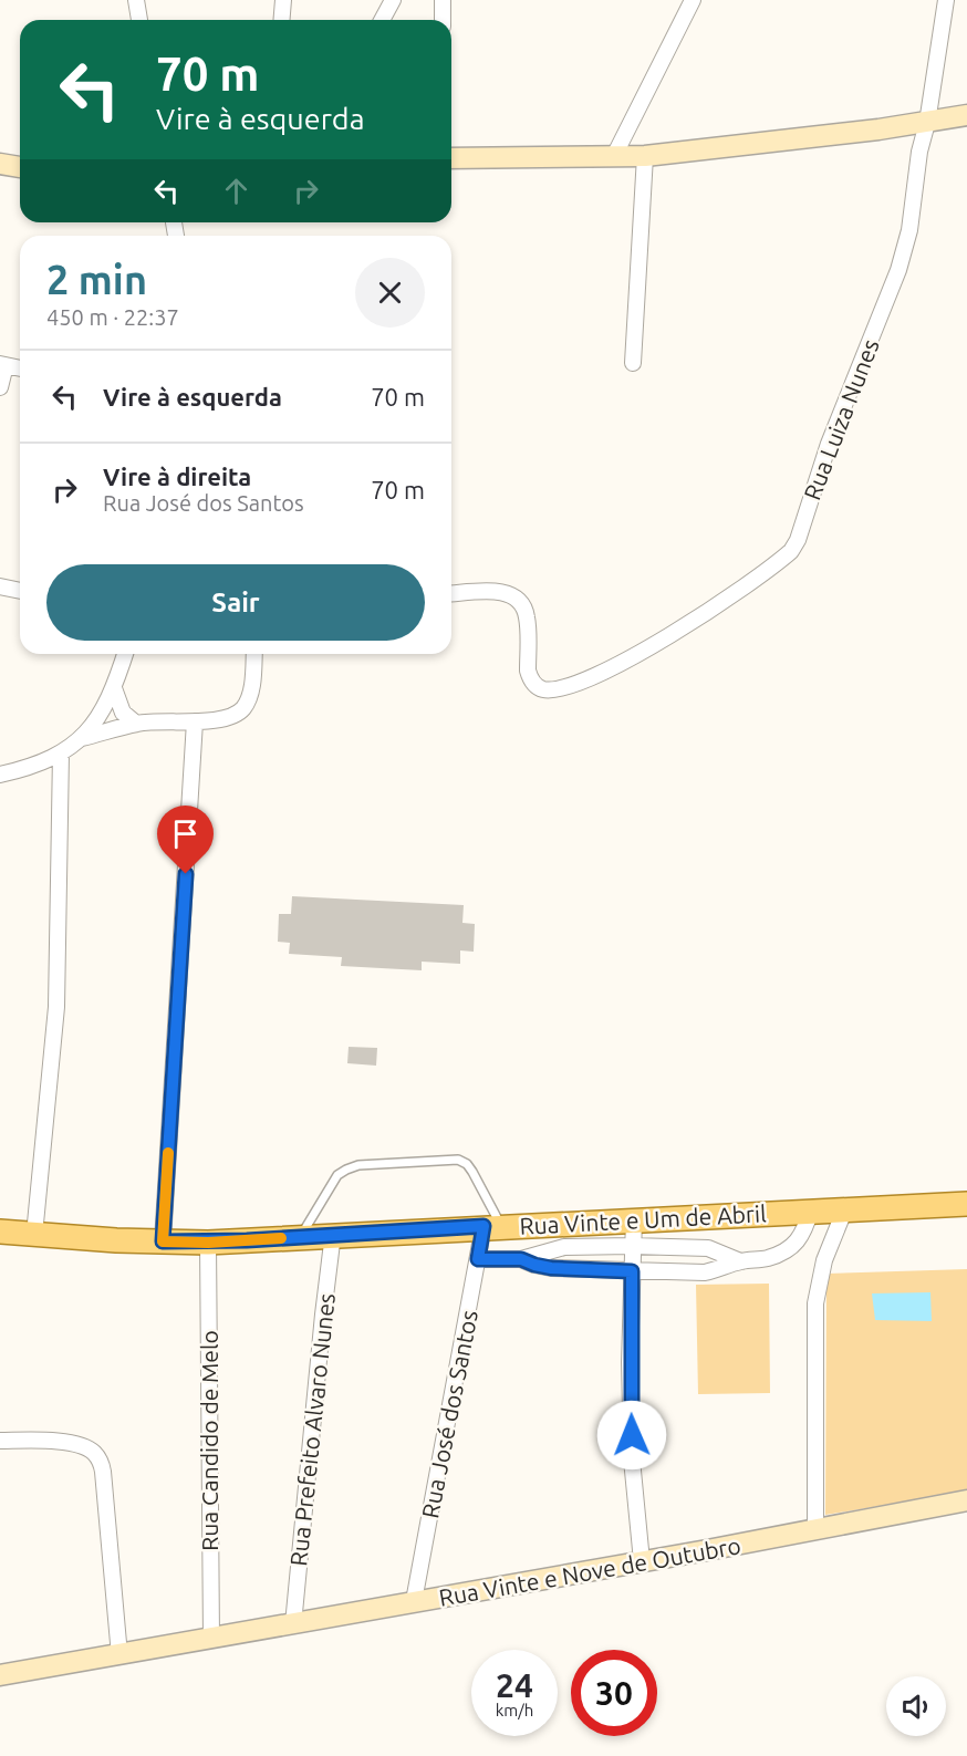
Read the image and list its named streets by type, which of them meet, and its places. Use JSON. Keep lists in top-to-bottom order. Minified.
{"streets":{"main road":["Rua Vinte e Um de Abril"],"street":["Rua Luiza Nunes","Rua José dos Santos","Rua Prefeito Alvaro Nunes","Rua Candido de Melo","Rua Vinte e Nove de Outubro"]},"crossings":[["Rua Vinte e Um de Abril","Rua José dos Santos"],["Rua Vinte e Um de Abril","Rua Prefeito Alvaro Nunes"],["Rua Vinte e Um de Abril","Rua Candido de Melo"],["Rua José dos Santos","Rua Vinte e Nove de Outubro"],["Rua Prefeito Alvaro Nunes","Rua Vinte e Nove de Outubro"],["Rua Candido de Melo","Rua Vinte e Nove de Outubro"]],"page":{"turn":["70 m","Vire à esquerda"],"heading":["2 min","450 m · 22:37"],"list":[{"name":"Vire à esquerda","value":"70 m"},{"name":"Vire à direita","note":"Rua José dos Santos","value":"70 m"}],"buttons":"Sair","speed":"24 km/h","limit":"30"}}
